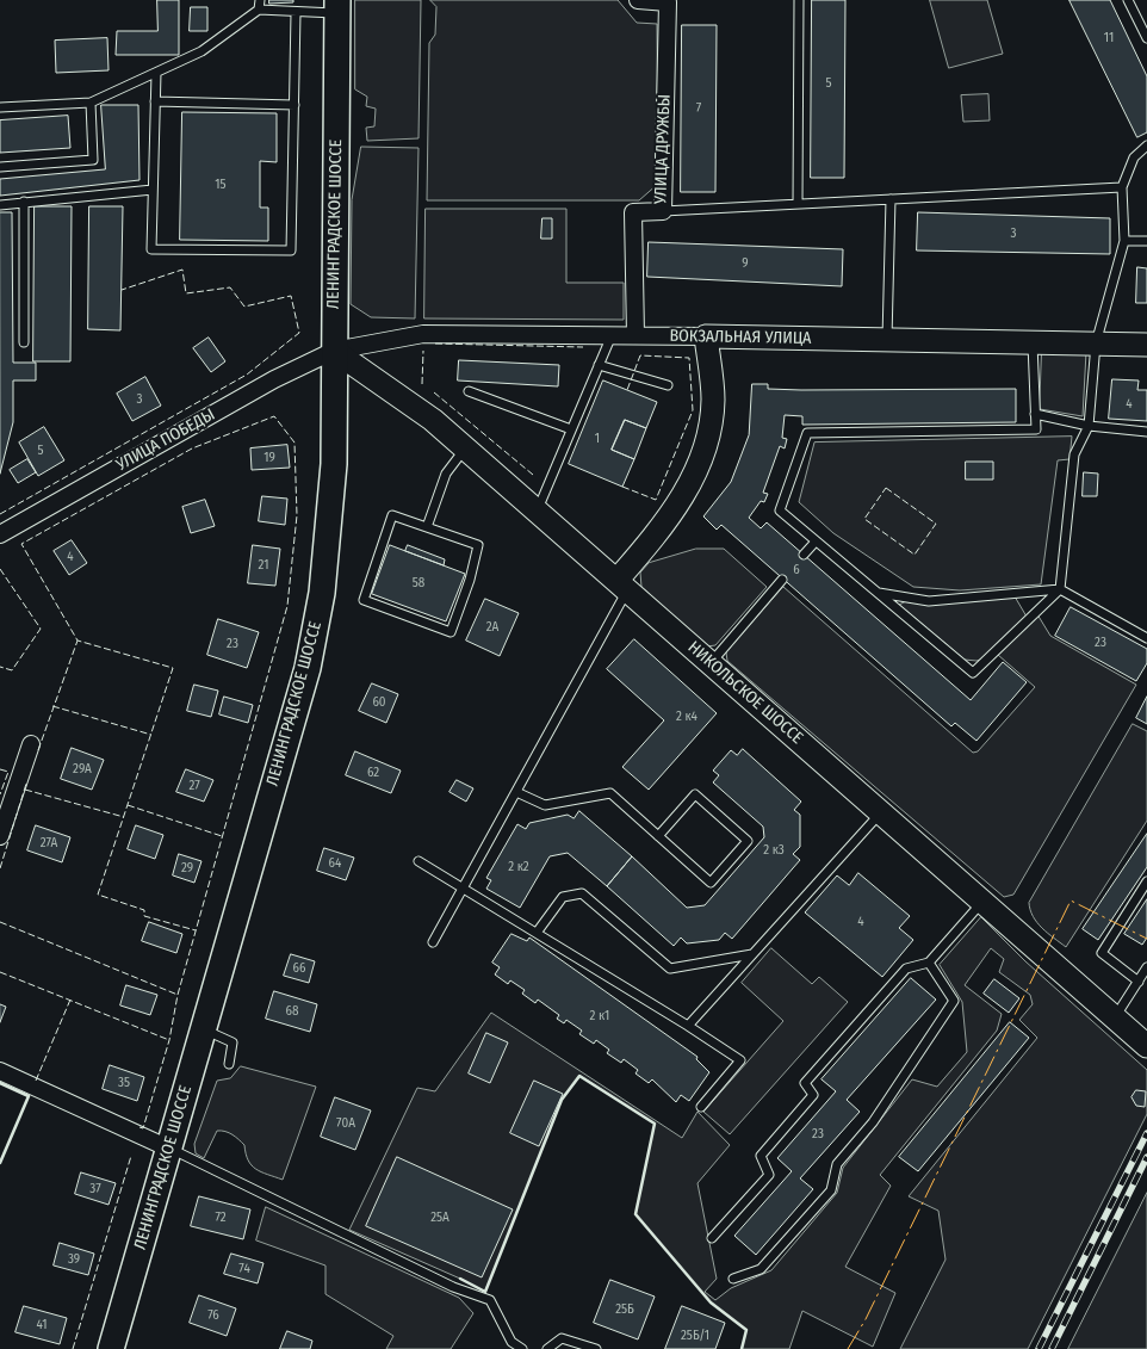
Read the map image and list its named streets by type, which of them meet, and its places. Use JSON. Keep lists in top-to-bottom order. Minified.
{"streets":{"main road":["ЛЕНИНГРАДСКОЕ ШОССЕ","ВОКЗАЛЬНАЯ УЛИЦА","НИКОЛЬСКОЕ ШОССЕ"],"street":["УЛИЦА ДРУЖБЫ","УЛИЦА ПОБЕДЫ"]},"crossings":[["УЛИЦА ДРУЖБЫ","ВОКЗАЛЬНАЯ УЛИЦА"],["ЛЕНИНГРАДСКОЕ ШОССЕ","ВОКЗАЛЬНАЯ УЛИЦА"],["ЛЕНИНГРАДСКОЕ ШОССЕ","УЛИЦА ПОБЕДЫ"],["ЛЕНИНГРАДСКОЕ ШОССЕ","НИКОЛЬСКОЕ ШОССЕ"],["ВОКЗАЛЬНАЯ УЛИЦА","УЛИЦА ПОБЕДЫ"],["ВОКЗАЛЬНАЯ УЛИЦА","НИКОЛЬСКОЕ ШОССЕ"],["УЛИЦА ПОБЕДЫ","НИКОЛЬСКОЕ ШОССЕ"]],"house_numbers":["11","5","7","15","3","9","3","4","1","5","19","4","21","6","58","2А","23","23","60","2 к4","29А","62","27","27А","2 к3","64","2 к2","29","4","66","68","2 к1","35","70А","23","37","72","25А","39","74","25Б","76","41","25Б/1"]}
